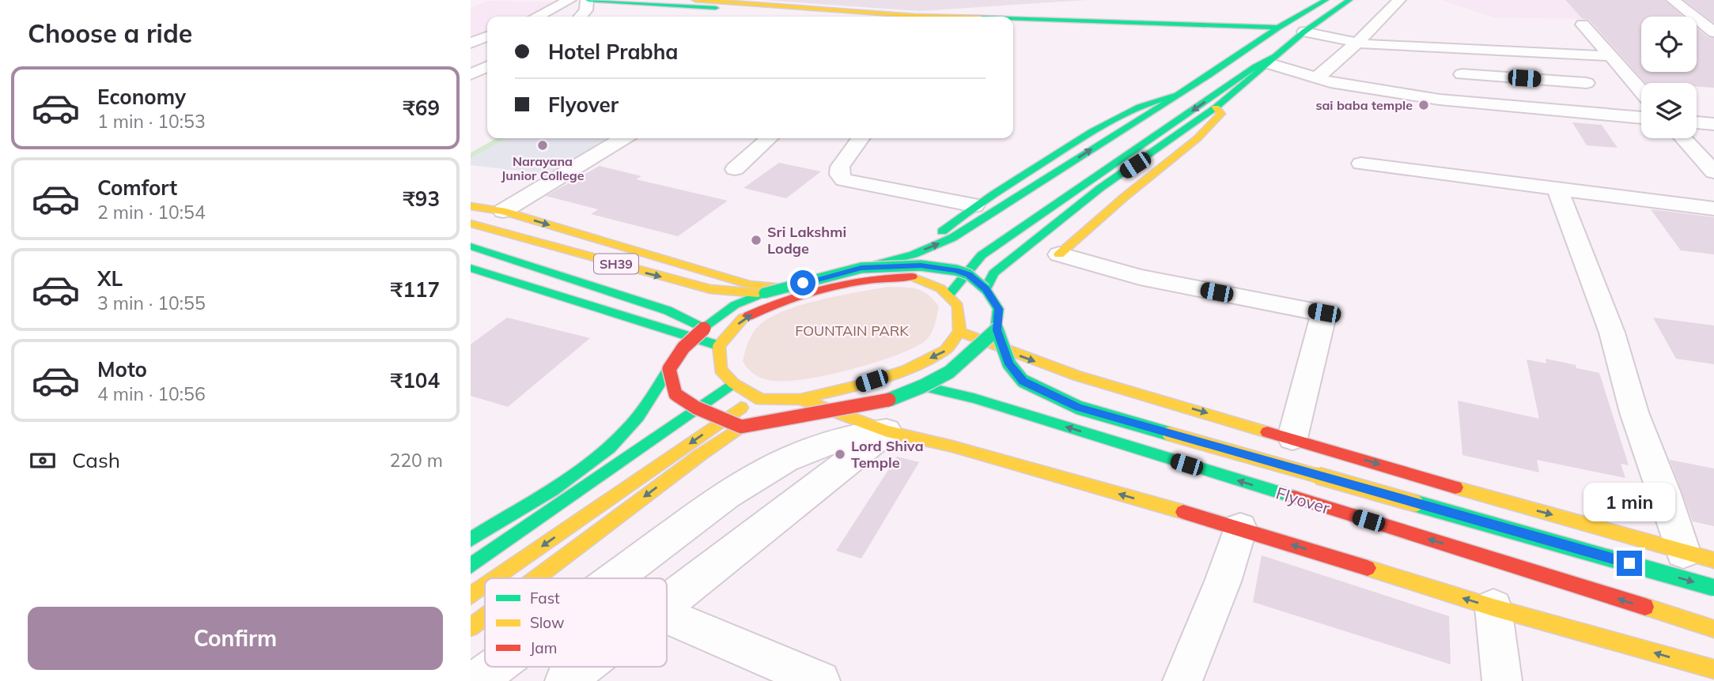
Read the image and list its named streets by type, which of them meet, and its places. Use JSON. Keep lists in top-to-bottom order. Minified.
{"streets":{"street":["SH39","Flyover"]},"parks":["FOUNTAIN PARK"],"places":["sai baba temple","Narayana Junior College","Sri Lakshmi Lodge","Lord Shiva Temple"],"legend":["Fast","Slow","Jam"],"page":{"heading":"Choose a ride","banner":["Hotel Prabha","Flyover"],"list":[{"name":"Economy","note":"1 min · 10:53","value":"₹69"},{"name":"Comfort","note":"2 min · 10:54","value":"₹93"},{"name":"XL","note":"3 min · 10:55","value":"₹117"},{"name":"Moto","note":"4 min · 10:56","value":"₹104"}],"pay":["Cash","220 m"],"bubble":"1 min","buttons":"Confirm"}}
